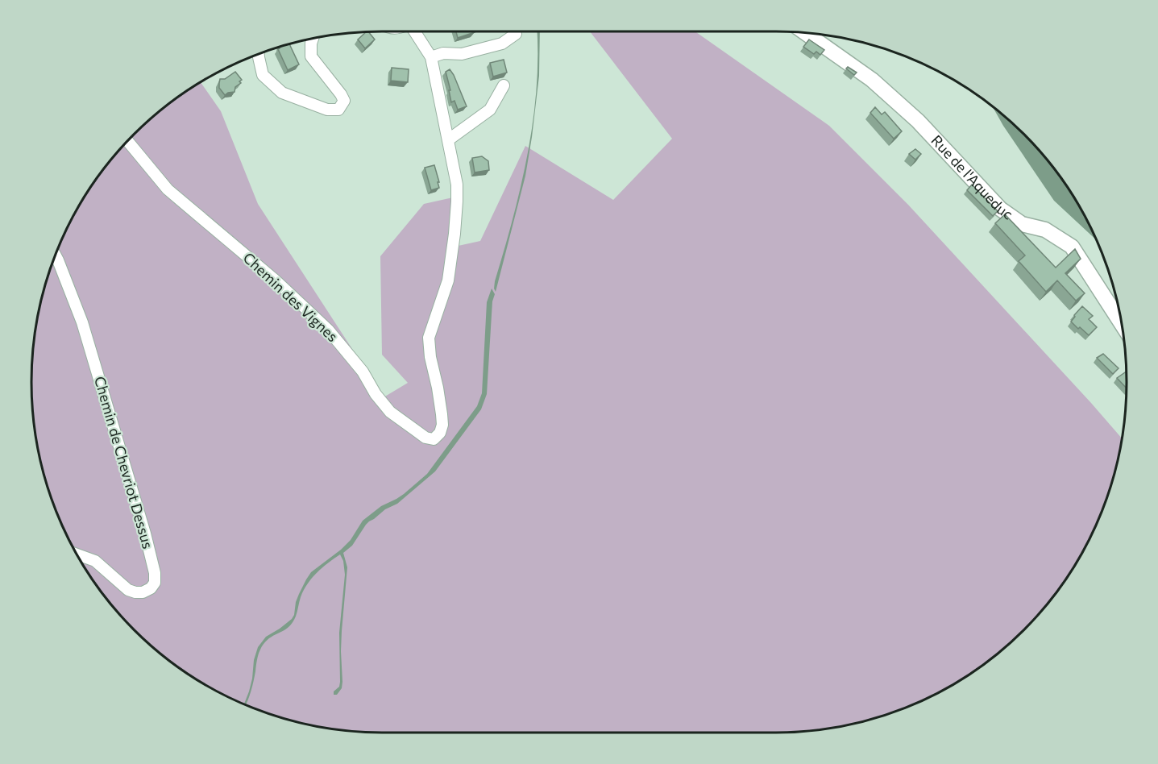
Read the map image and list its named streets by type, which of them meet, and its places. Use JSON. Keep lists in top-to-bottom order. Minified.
{"streets":{"street":["Rue de l'Aqueduc","Chemin des Vignes","Chemin de Chevriot Dessus"]}}
